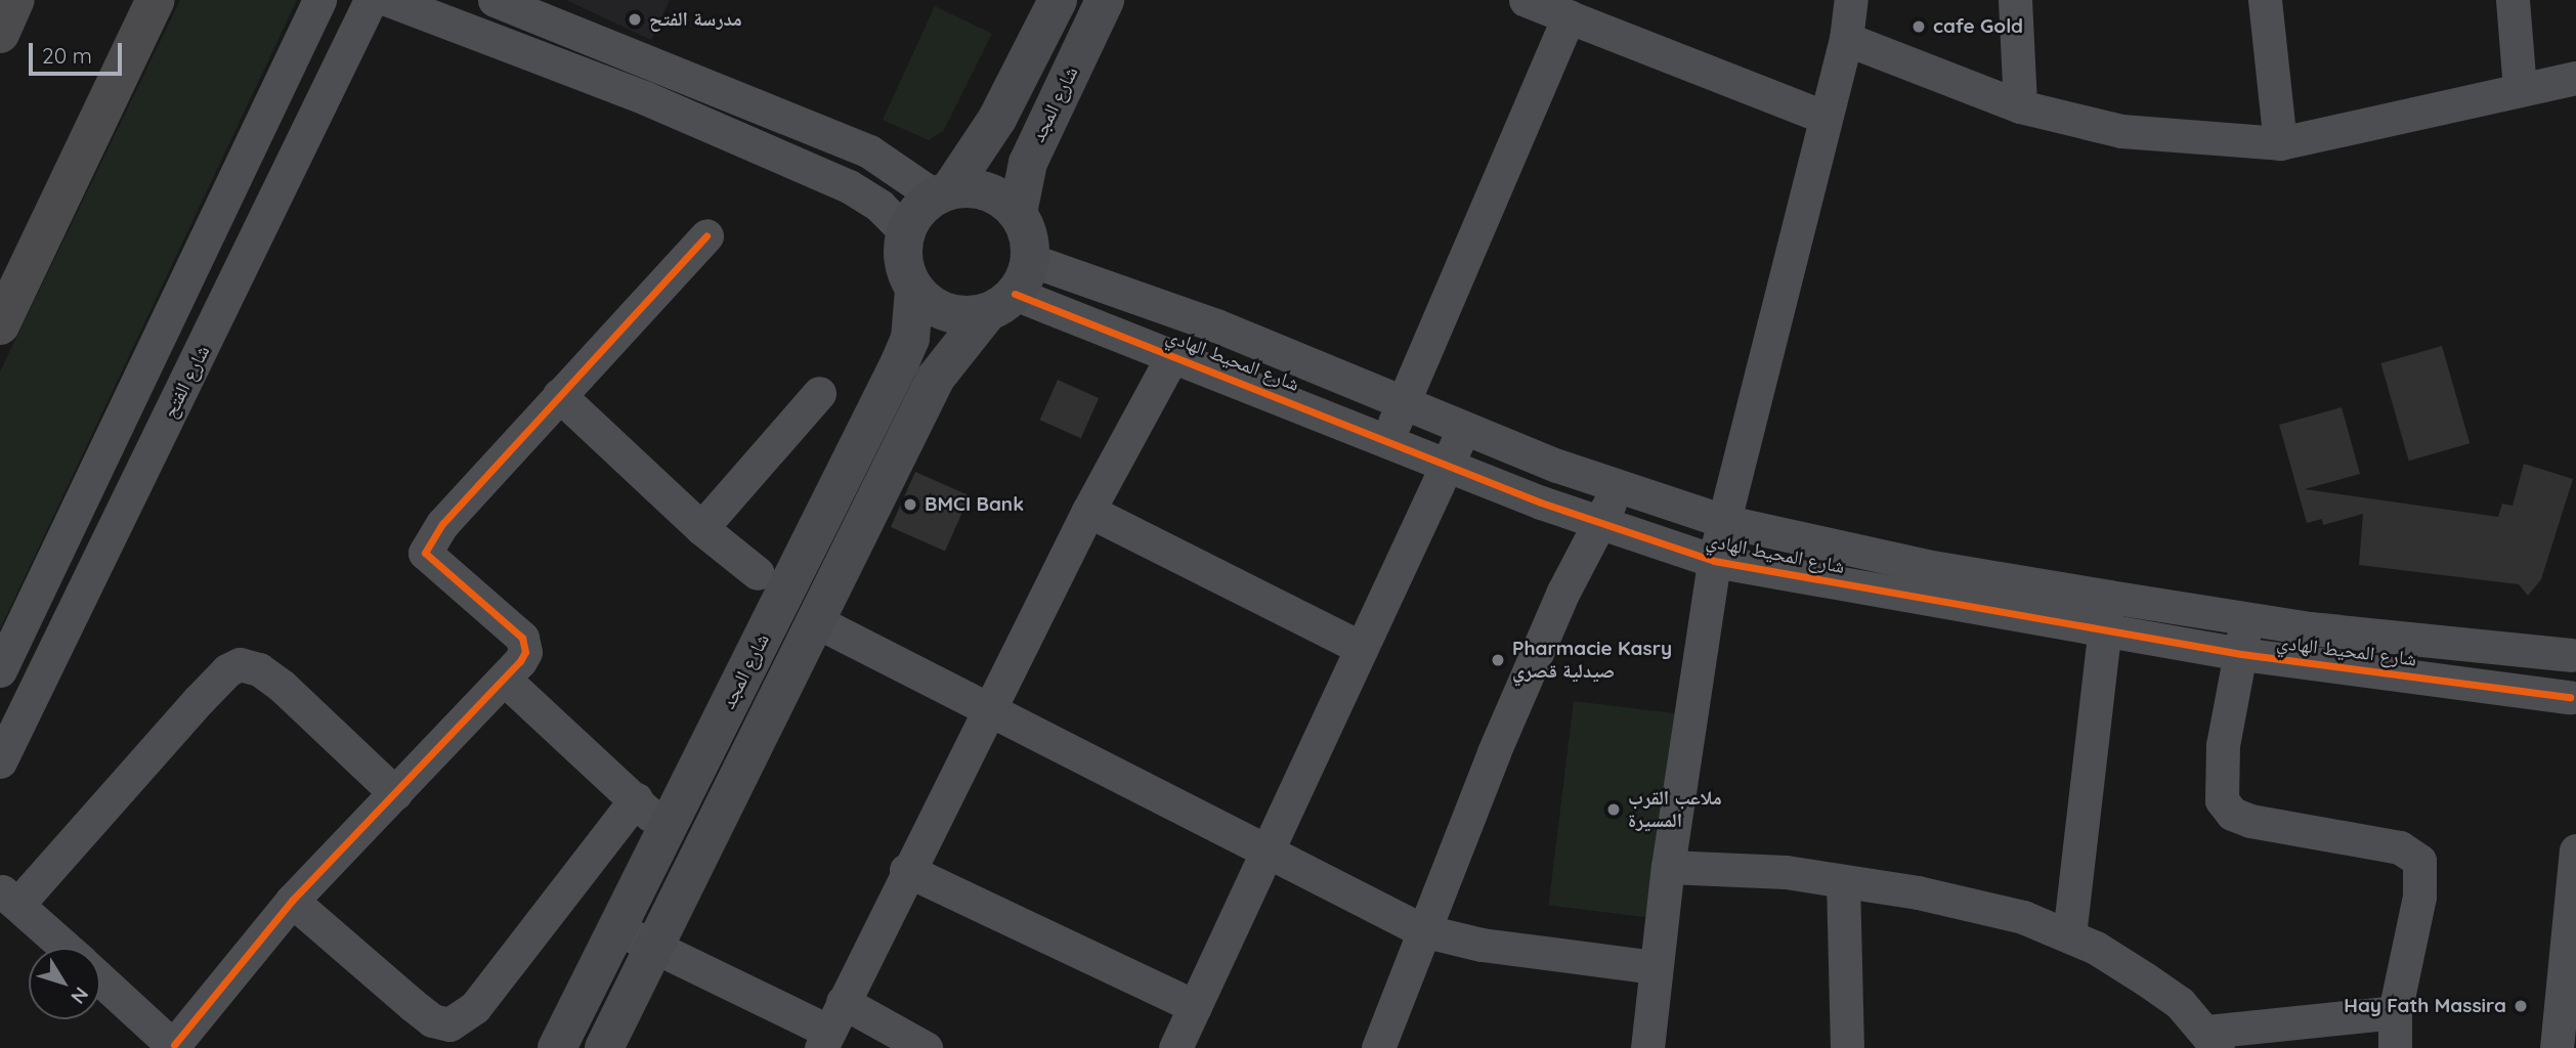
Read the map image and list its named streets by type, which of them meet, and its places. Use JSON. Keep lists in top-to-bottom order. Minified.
{"streets":{"main road":["شارع المجد"],"street":["شارع المحيط الهادي","شارع الفتح"]},"crossings":[["شارع المجد","شارع المحيط الهادي"]],"places":["مدرسة الفتح","cafe Gold","BMCI Bank","Pharmacie Kasry صيدلية قصري","ملاعب القرب المسيرة","Hay Fath Massira"],"scale_bar":"20 m","north":"bottom right"}
